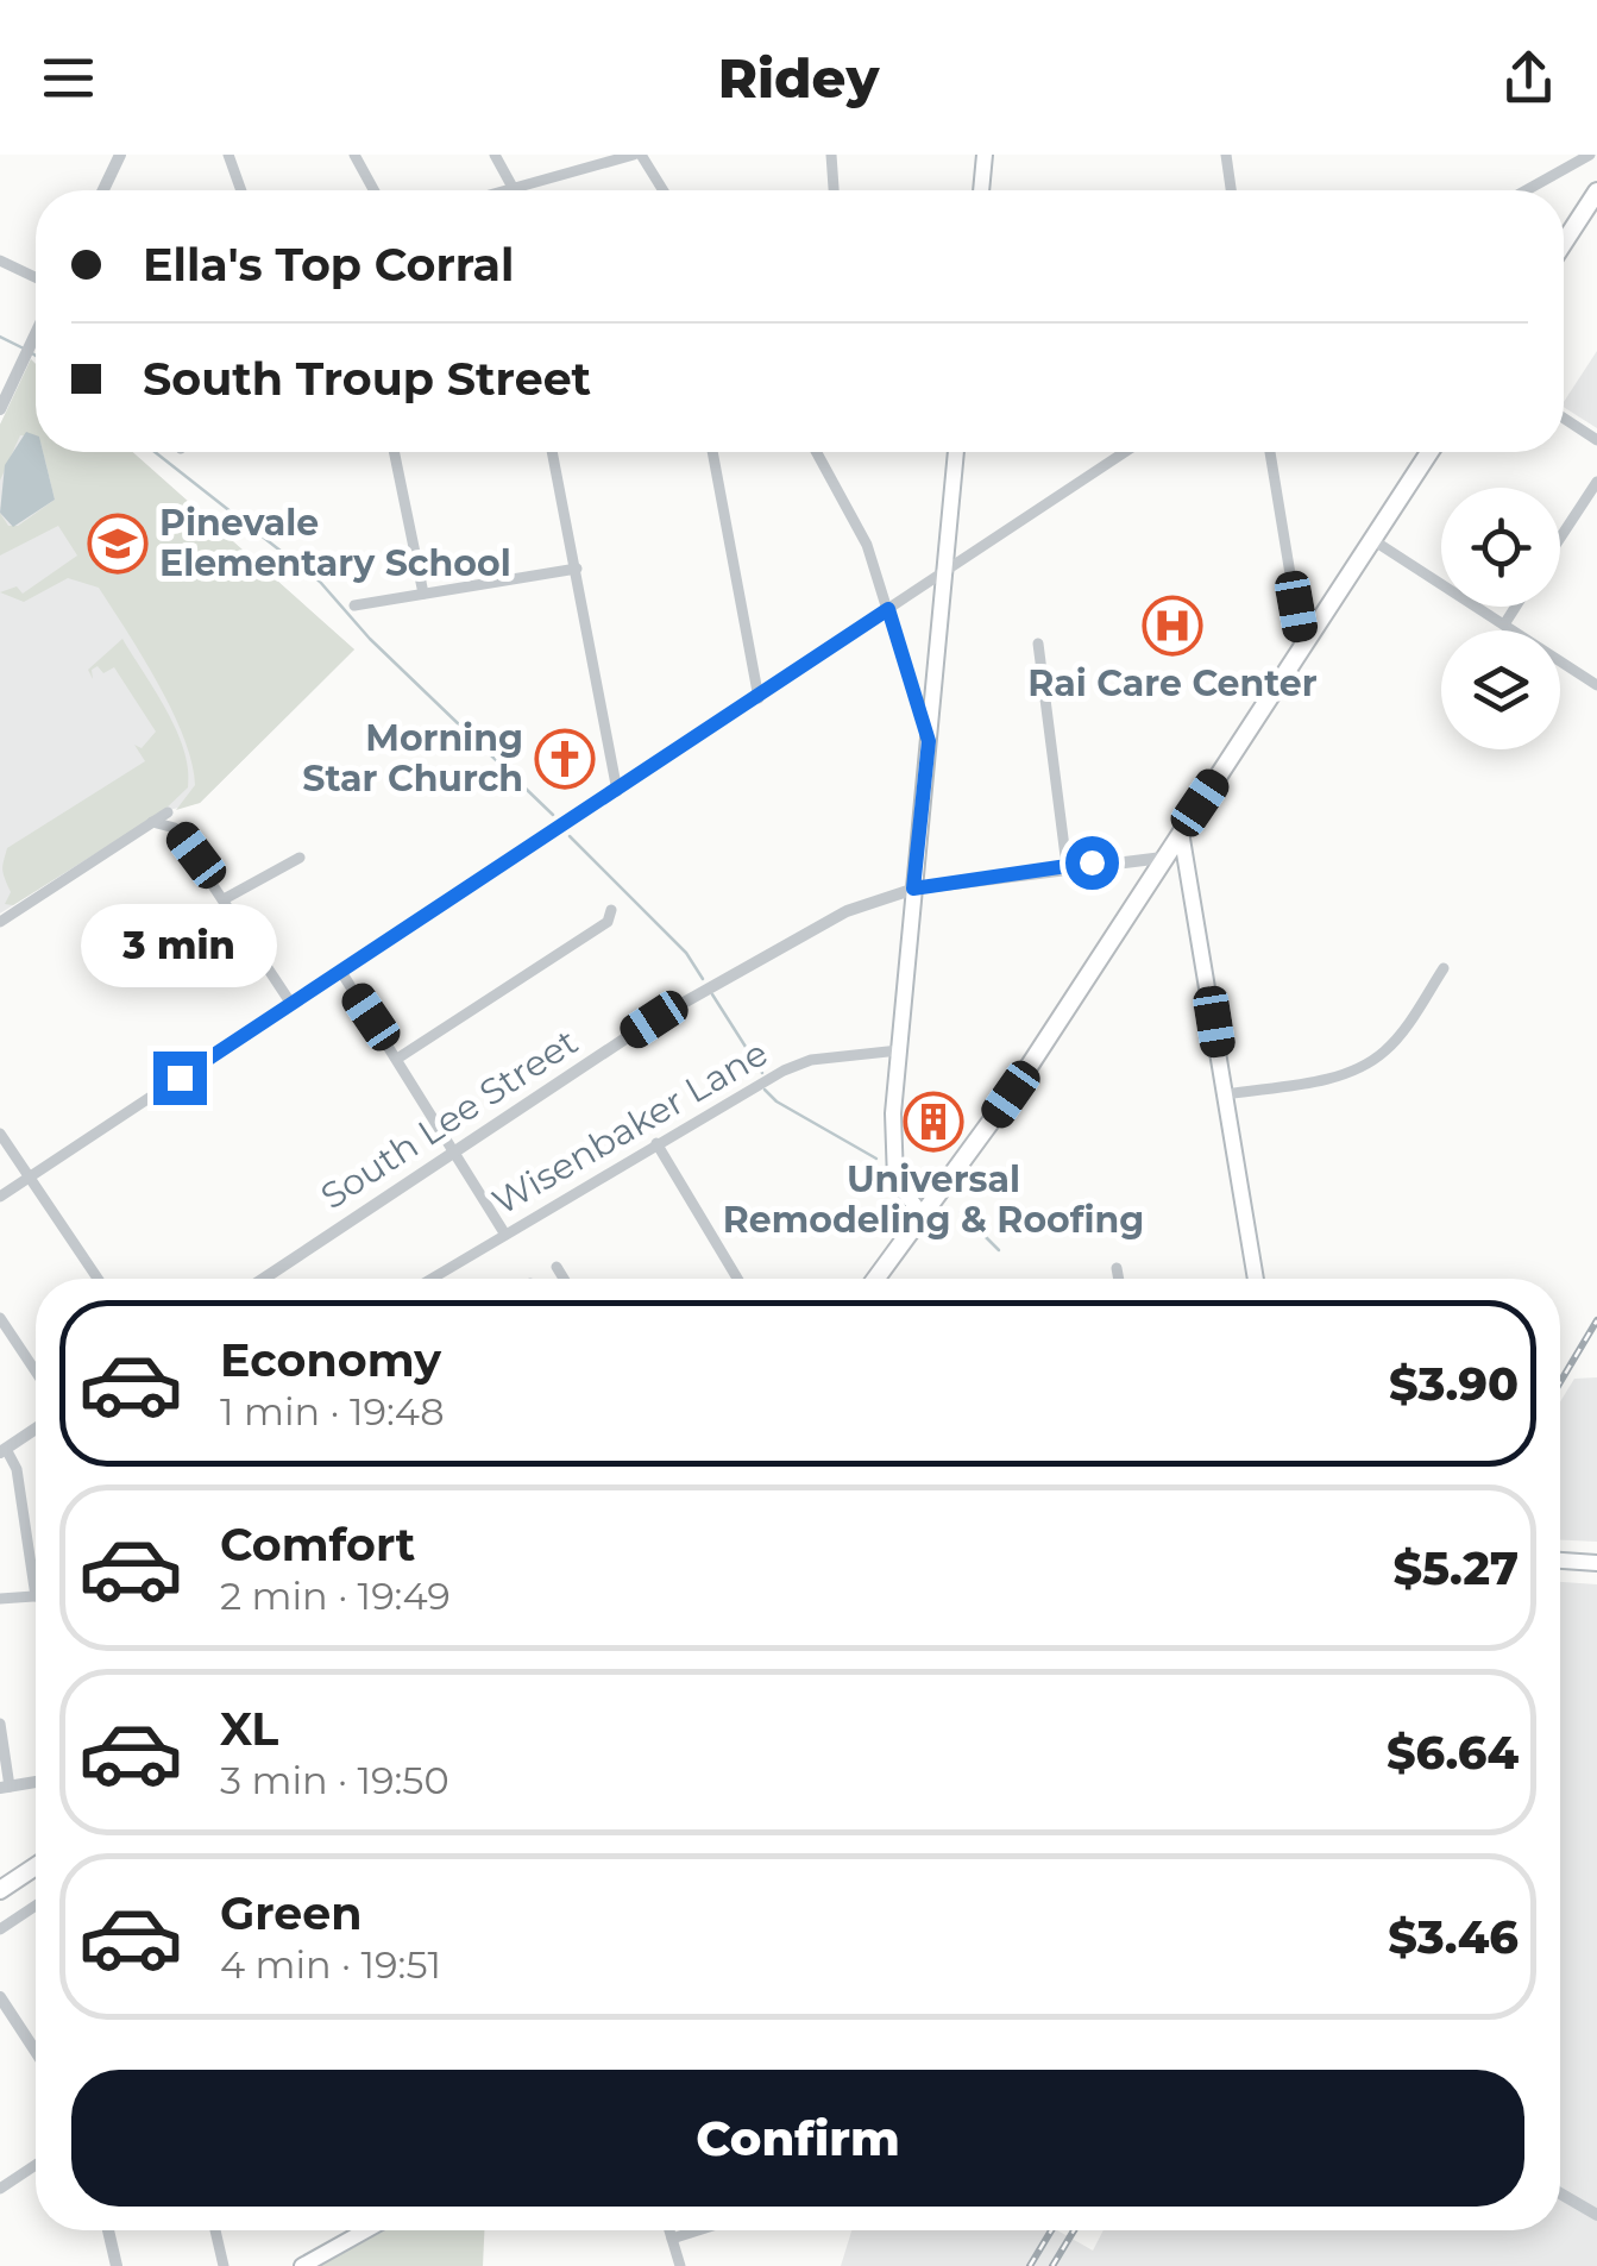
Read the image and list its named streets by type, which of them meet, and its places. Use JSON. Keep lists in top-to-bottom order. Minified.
{"streets":{"street":["South Lee Street","Wisenbaker Lane"]},"places":{"school or university":["Pinevale Elementary School"],"hospital":["Rai Care Center"],"church":["Morning Star Church"],"building":["Universal Remodeling & Roofing"]},"page":{"header":"Ridey","banner":["Ella's Top Corral","South Troup Street"],"bubble":"3 min","list":[{"name":"Economy","note":"1 min · 19:48","value":"$3.90"},{"name":"Comfort","note":"2 min · 19:49","value":"$5.27"},{"name":"XL","note":"3 min · 19:50","value":"$6.64"},{"name":"Green","note":"4 min · 19:51","value":"$3.46"}],"buttons":"Confirm"}}
